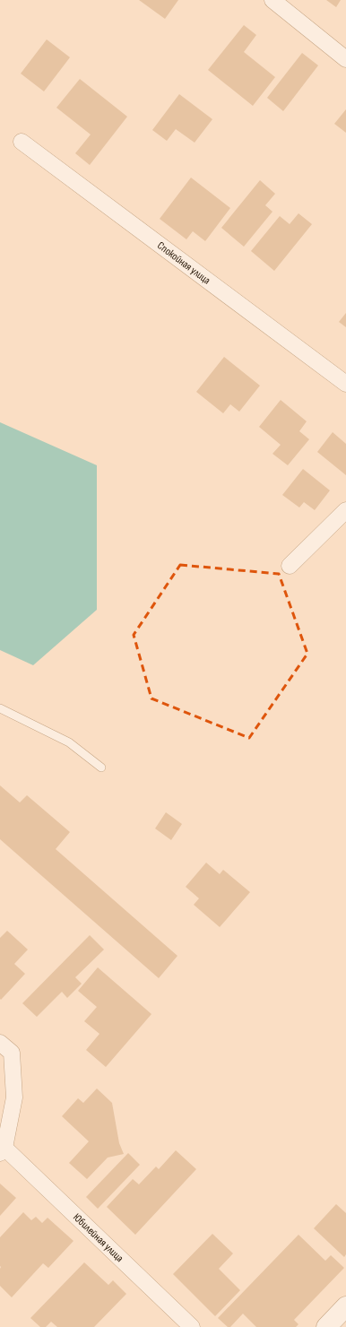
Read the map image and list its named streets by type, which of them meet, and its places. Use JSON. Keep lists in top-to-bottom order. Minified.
{"streets":{"street":["Спокойная улица","Юбилейная улица"]}}
